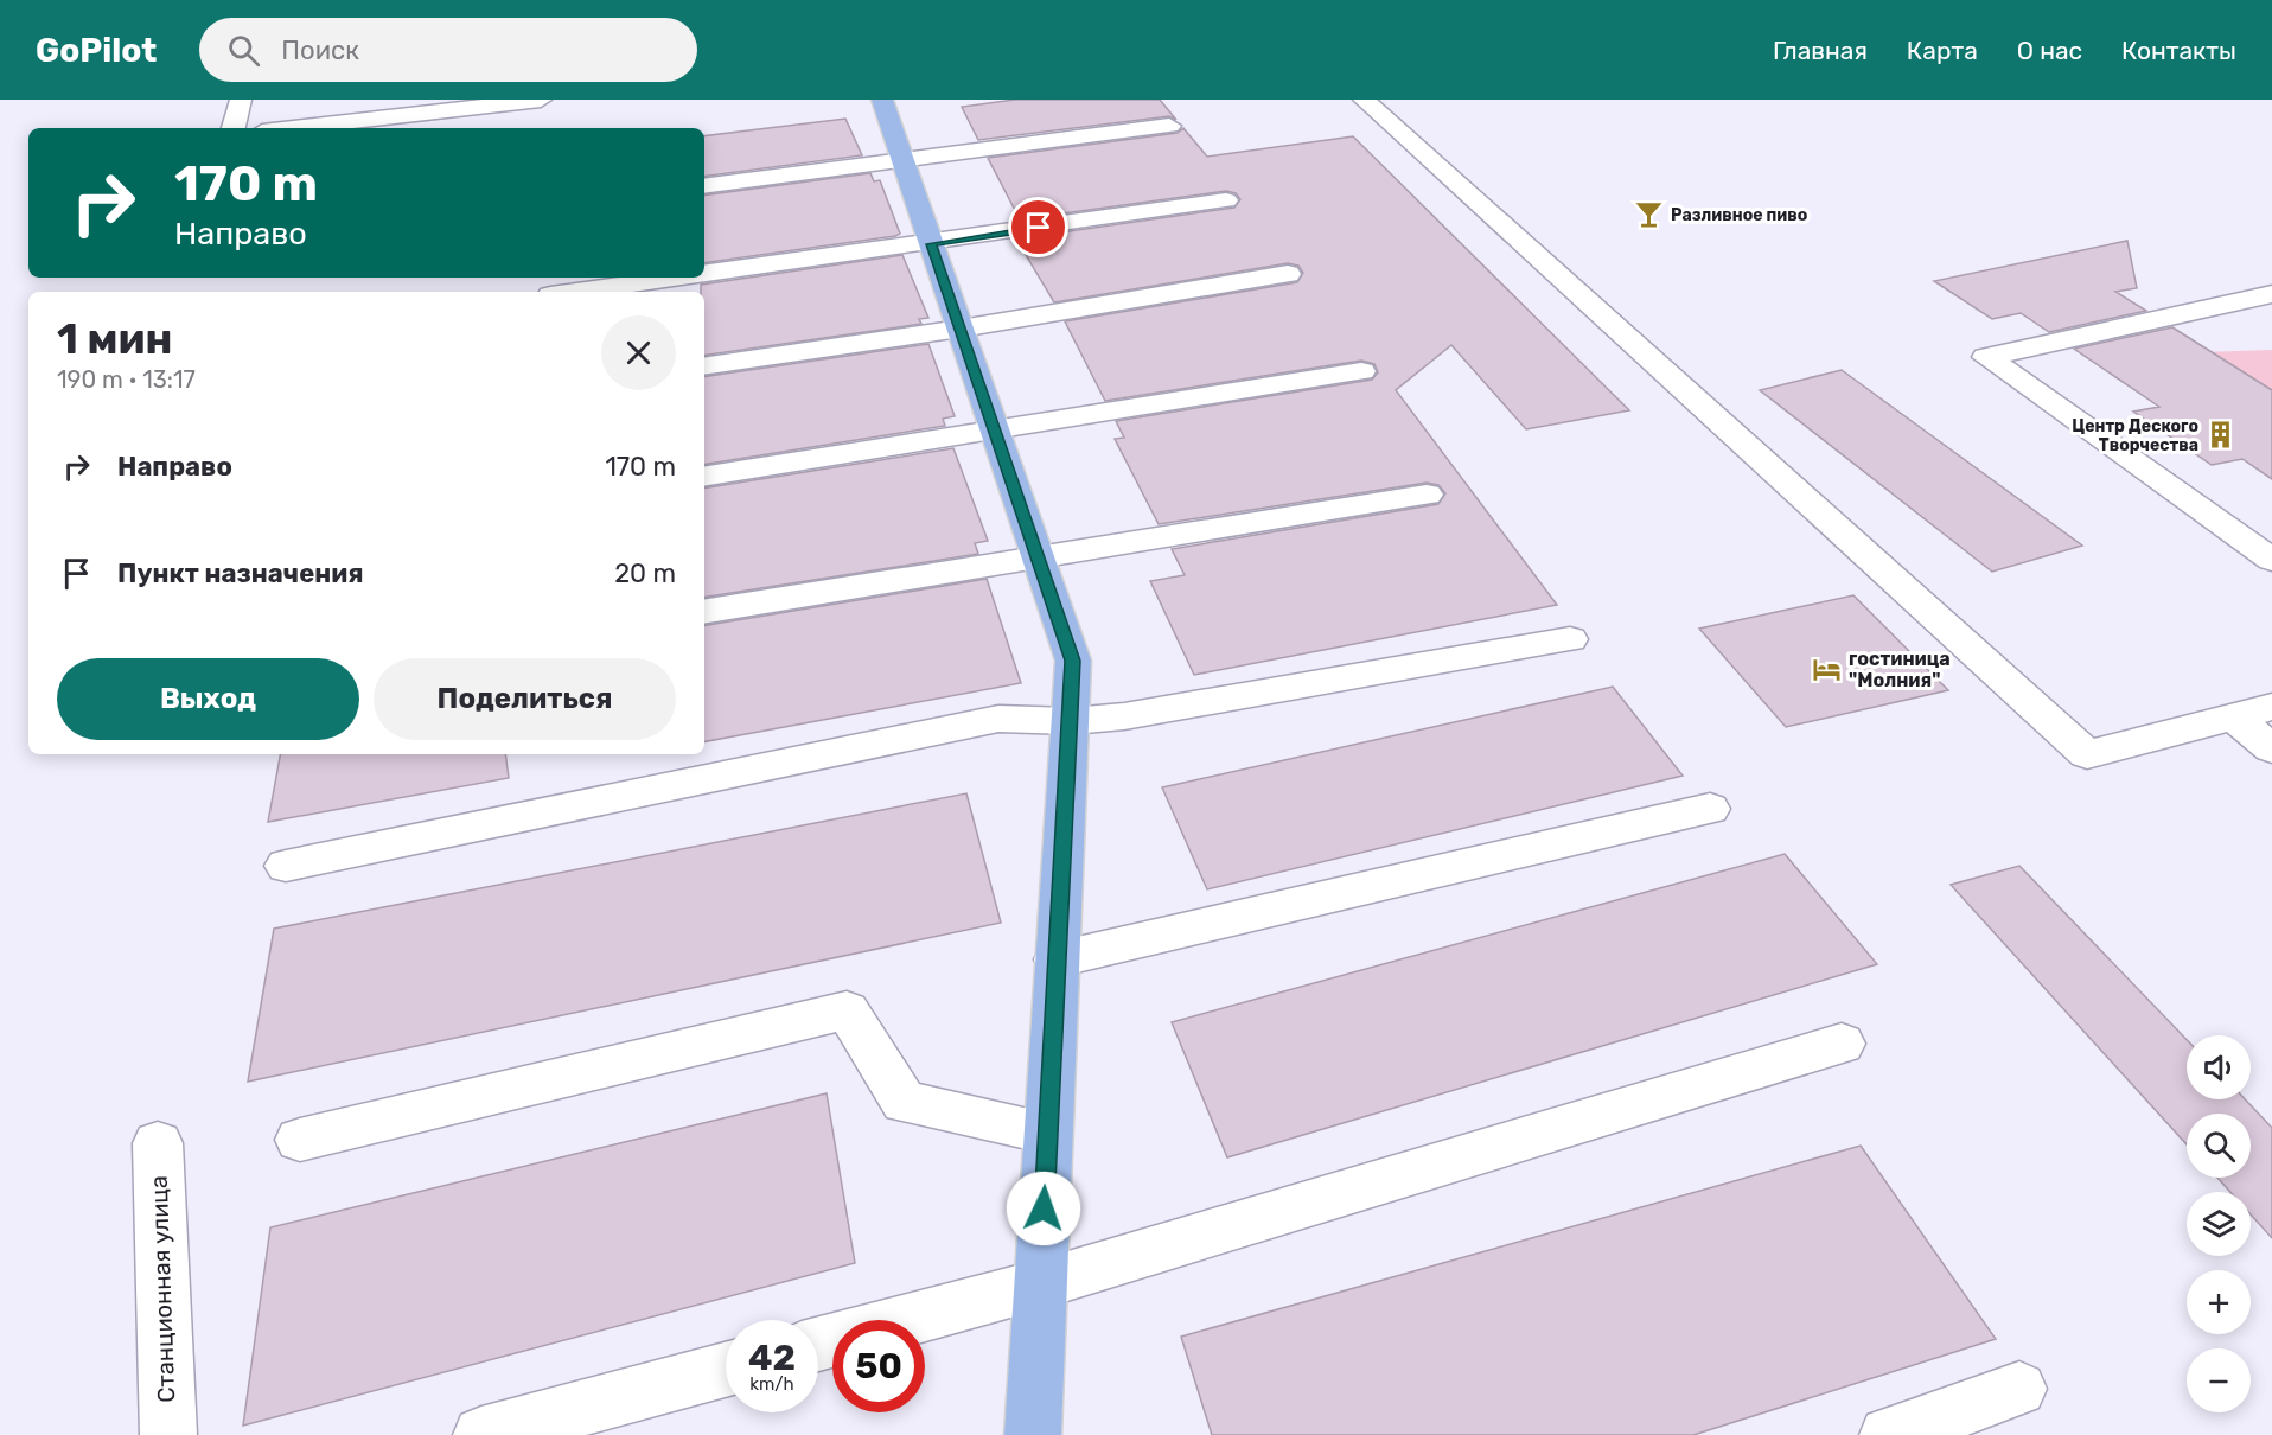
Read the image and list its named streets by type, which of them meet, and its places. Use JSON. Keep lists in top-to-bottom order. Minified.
{"streets":{"street":["Станционная улица"]},"places":{"bar":["Разливное пиво"],"building":["Центр Деского Творчества"],"hotel":["гостиница \"Молния\""]},"page":{"header":"GoPilot","search":"Поиск","nav":["Главная","Карта","О нас","Контакты"],"turn":["170 m","Направо"],"heading":["1 мин","190 m · 13:17"],"list":[{"name":"Направо","value":"170 m"},{"name":"Пункт назначения","value":"20 m"}],"buttons":["Выход","Поделиться"],"map_buttons":["+","−"],"speed":"42 km/h","limit":"50"}}
